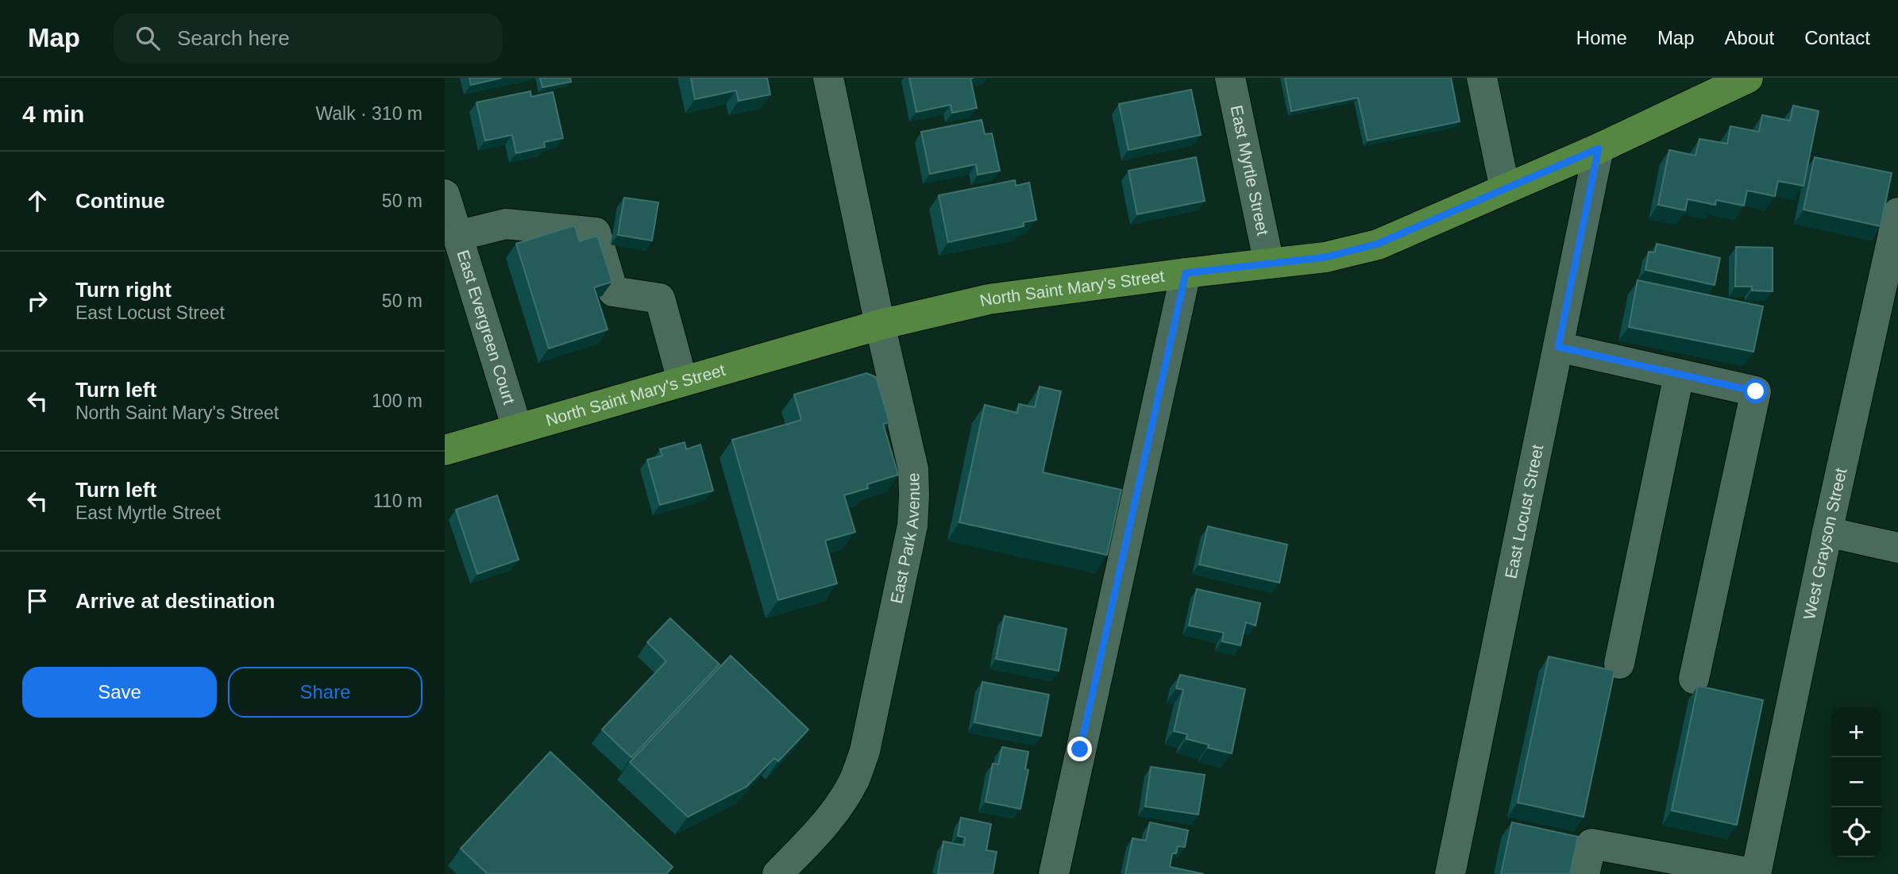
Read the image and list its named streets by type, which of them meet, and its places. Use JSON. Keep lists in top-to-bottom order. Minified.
{"streets":{"main road":["North Saint Mary's Street"],"street":["East Myrtle Street","East Evergreen Court","East Locust Street","East Park Avenue","West Grayson Street"]},"crossings":[["East Myrtle Street","North Saint Mary's Street"],["North Saint Mary's Street","East Evergreen Court"],["North Saint Mary's Street","East Locust Street"],["North Saint Mary's Street","East Park Avenue"]],"page":{"header":"Map","search":"Search here","nav":["Home","Map","About","Contact"],"heading":["4 min","Walk · 310 m"],"list":[["Continue","50 m"],["Turn right","East Locust Street","50 m"],["Turn left","North Saint Mary's Street","100 m"],["Turn left","East Myrtle Street","110 m"],"Arrive at destination"],"buttons":["Save","Share"],"map_buttons":["+","−"]}}
